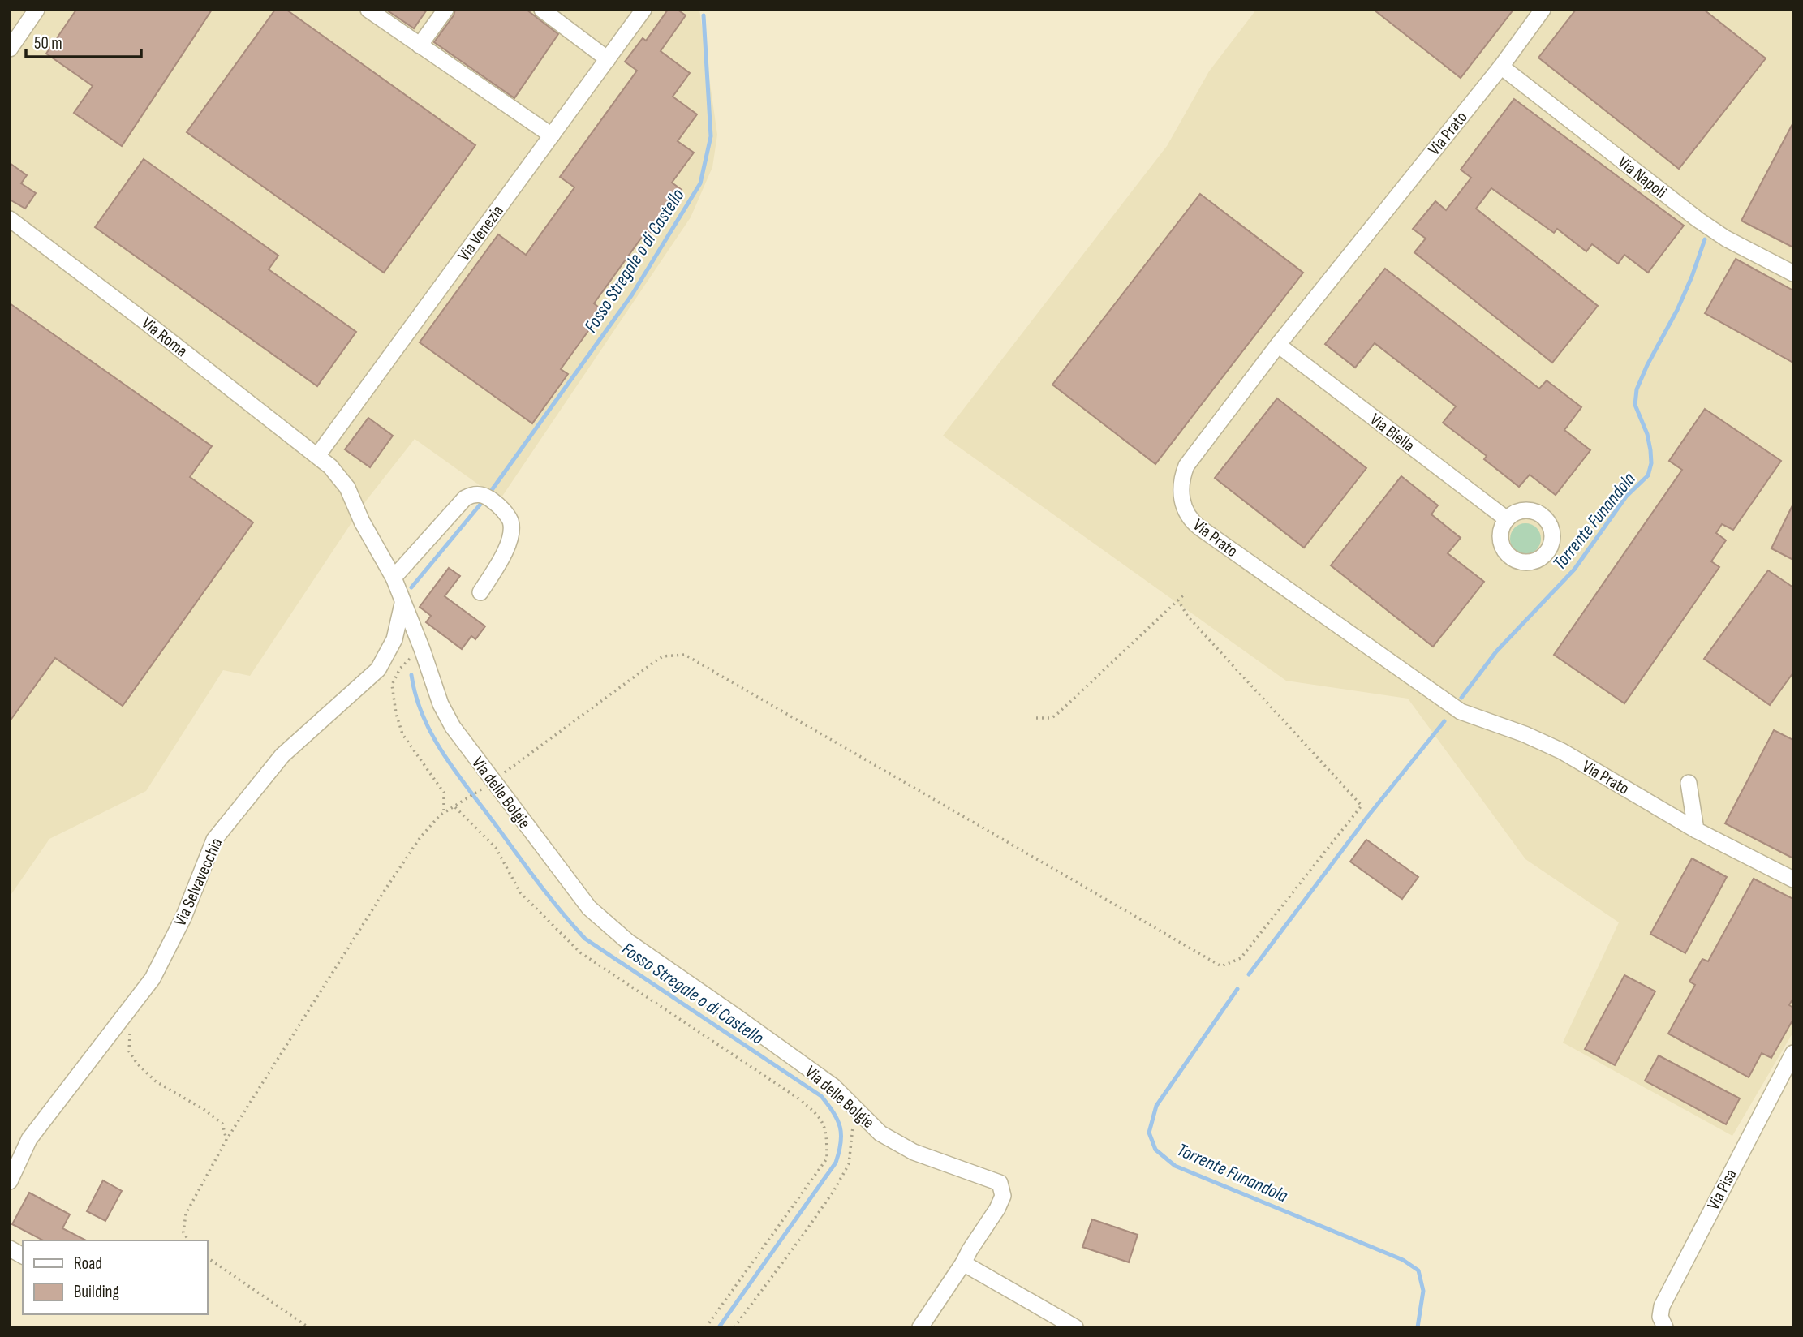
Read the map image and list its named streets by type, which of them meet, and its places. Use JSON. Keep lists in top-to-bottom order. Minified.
{"streets":{"street":["Via Prato","Via Napoli","Via Venezia","Via Roma","Via Biella","Via delle Bolgie","Via Selvavecchia","Via Pisa"]},"crossings":[["Via Prato","Via Napoli"],["Via Prato","Via Biella"],["Via Venezia","Via Roma"],["Via Roma","Via delle Bolgie"],["Via delle Bolgie","Via Selvavecchia"]],"water":["Fosso Stregale o di Castello","Torrente Funandola"],"legend":["Road","Building"],"scale_bar":"50 m"}
